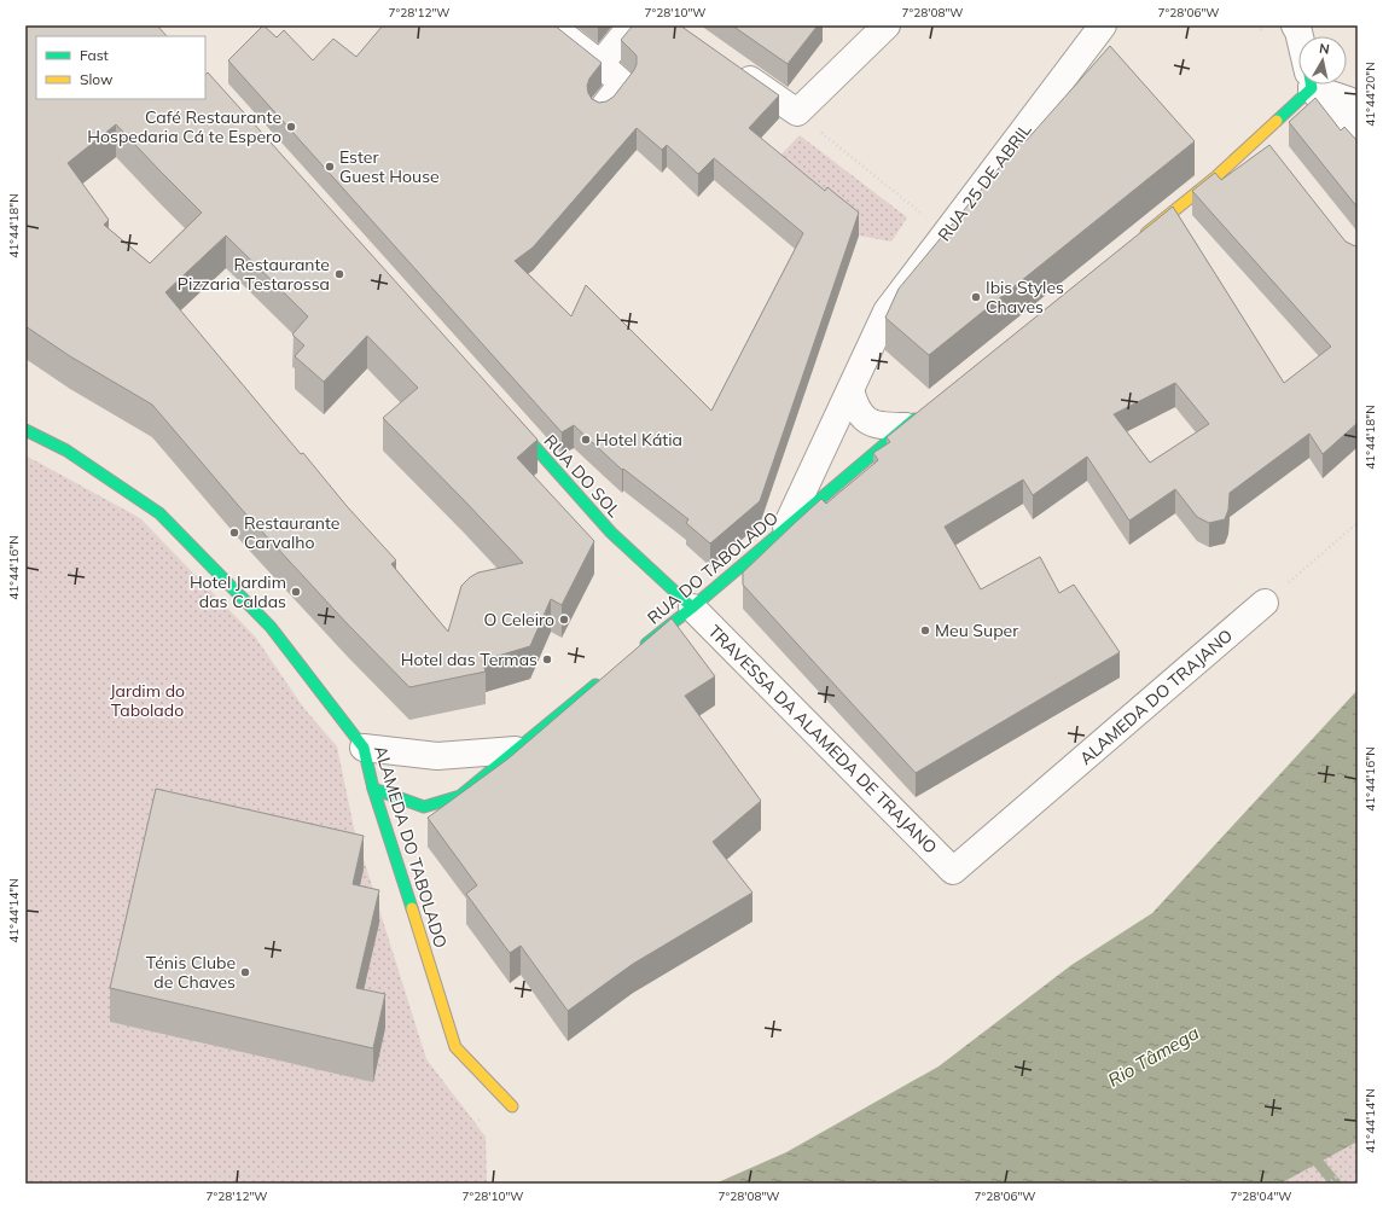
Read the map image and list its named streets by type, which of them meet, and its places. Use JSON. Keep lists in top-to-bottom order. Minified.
{"streets":{"street":["RUA 25 DE ABRIL","RUA DO SOL","RUA DO TABOLADO","ALAMEDA DO TRAJANO","TRAVESSA DA ALAMEDA DE TRAJANO","ALAMEDA DO TABOLADO"]},"crossings":[["RUA 25 DE ABRIL","RUA DO TABOLADO"],["RUA DO SOL","RUA DO TABOLADO"],["RUA DO SOL","TRAVESSA DA ALAMEDA DE TRAJANO"],["RUA DO TABOLADO","TRAVESSA DA ALAMEDA DE TRAJANO"],["ALAMEDA DO TRAJANO","TRAVESSA DA ALAMEDA DE TRAJANO"]],"water":["Rio Tâmega"],"parks":["Jardim do Tabolado"],"places":["Café Restaurante Hospedaria Cá te Espero","Ester Guest House","Restaurante Pizzaria Testarossa","Ibis Styles Chaves","Hotel Kátia","Restaurante Carvalho","Hotel Jardim das Caldas","O Celeiro","Meu Super","Hotel das Termas","Ténis Clube de Chaves"],"legend":["Fast","Slow"],"north":"top","coordinates":["7°28'12\"W","7°28'10\"W","7°28'08\"W","7°28'06\"W","41°44'20\"N","41°44'18\"N","41°44'16\"N","41°44'14\"N","7°28'04\"W"]}
